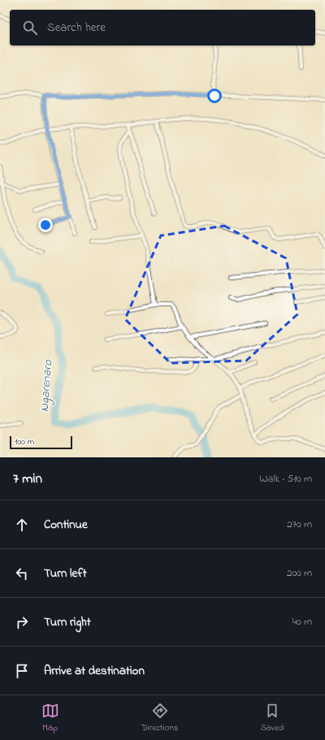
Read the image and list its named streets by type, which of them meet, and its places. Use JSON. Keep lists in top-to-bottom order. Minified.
{"water":["Ngarenaro"],"scale_bar":"100 m","page":{"search":"Search here","scale":"100 m","heading":["7 min","Walk · 510 m"],"list":[["Continue","270 m"],["Turn left","200 m"],["Turn right","40 m"],"Arrive at destination"],"nav":["Map","Directions","Saved"]}}
